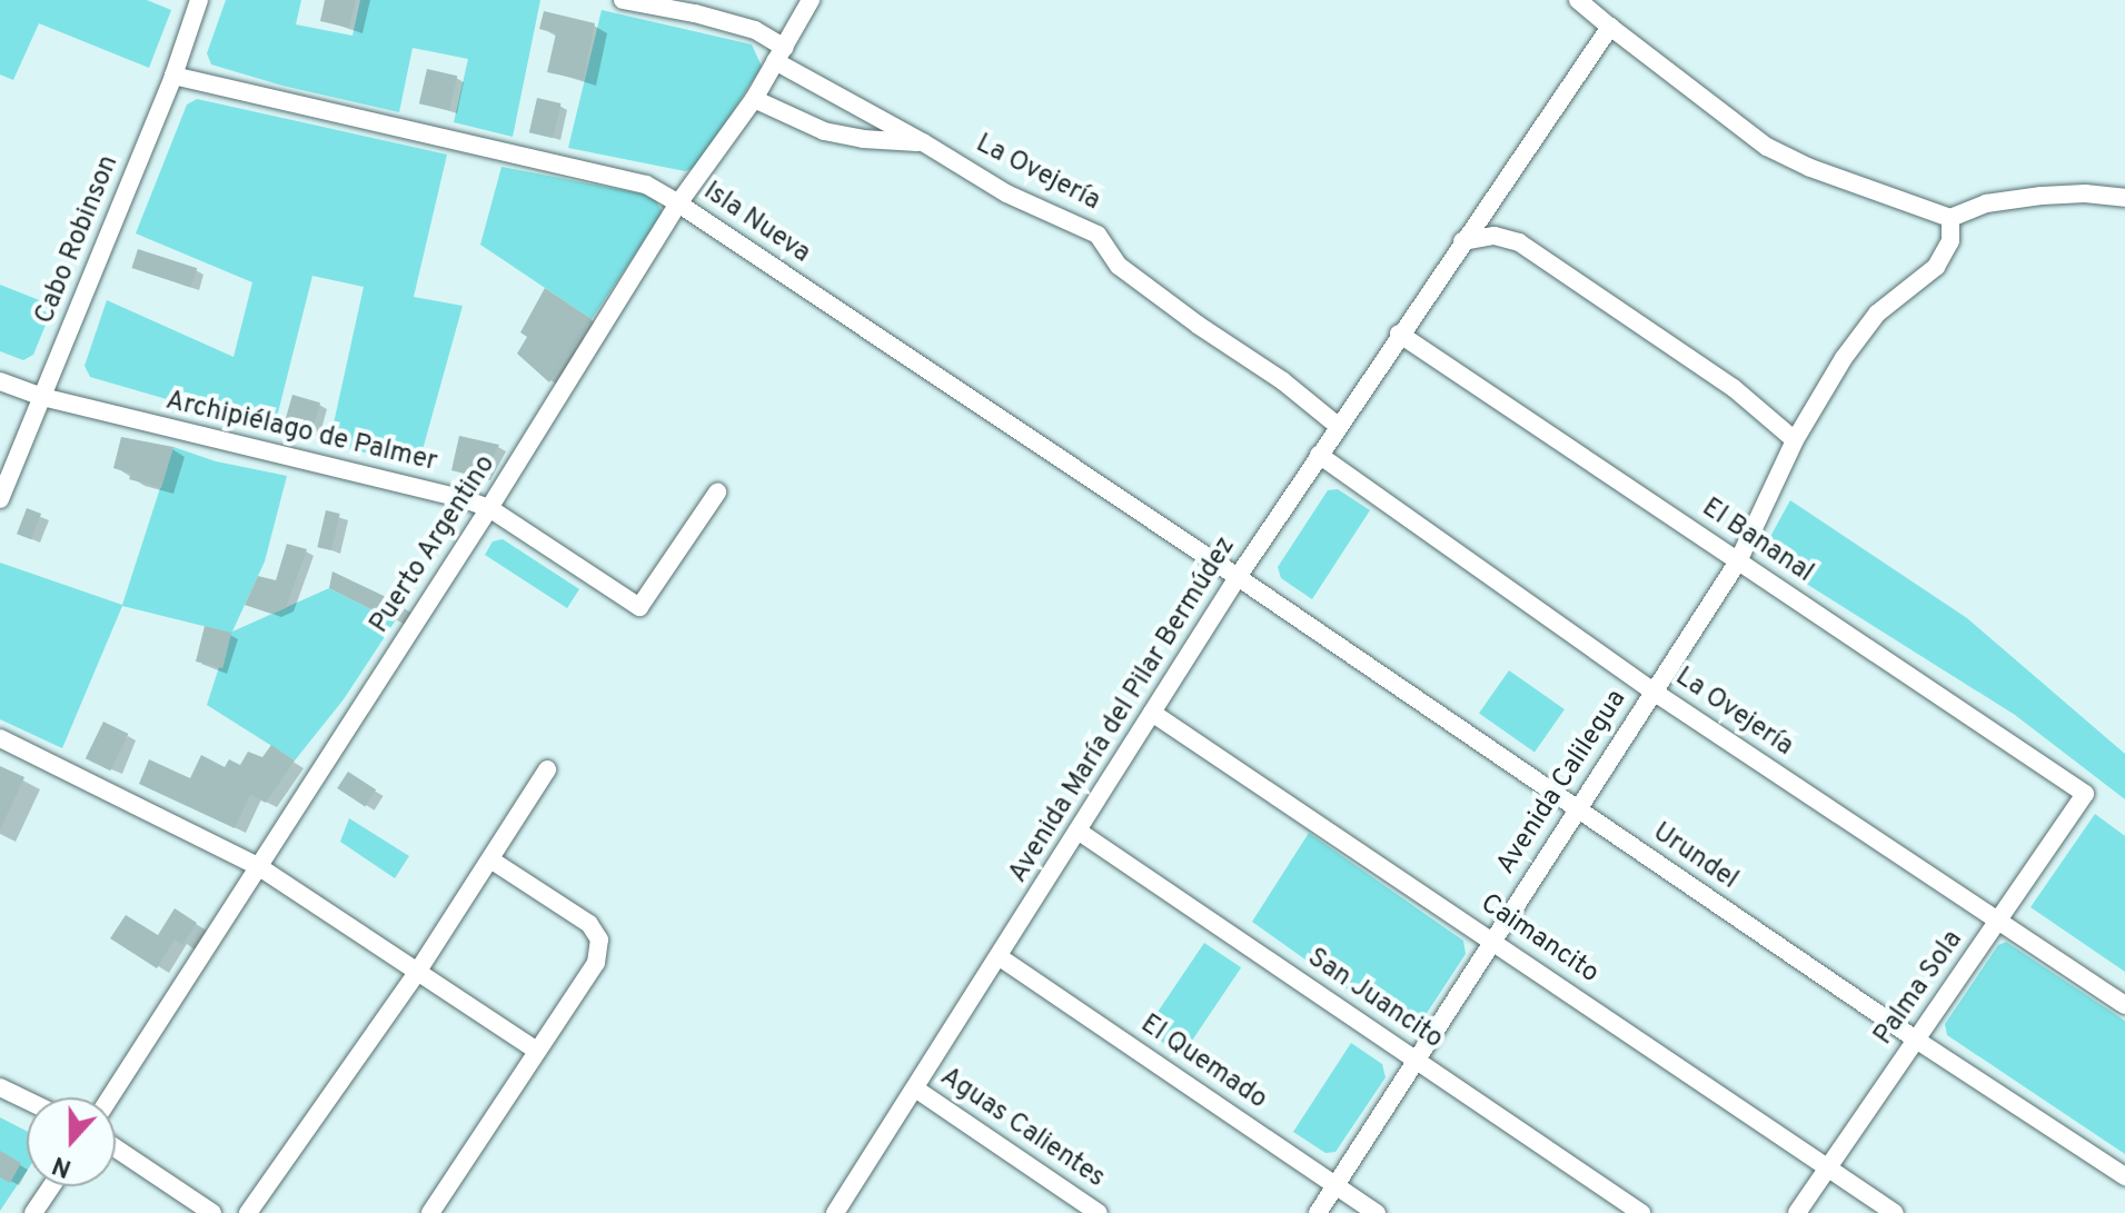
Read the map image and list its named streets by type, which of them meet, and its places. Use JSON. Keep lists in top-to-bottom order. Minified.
{"streets":{"street":["La Ovejería","Isla Nueva","Cabo Robinson","Archipiélago de Palmer","El Bananal","Puerto Argentino","Avenida María del Pilar Bermúdez","Avenida Calilegua","Urundel","Caimancito","Palma Sola","San Juancito","El Quemado","Aguas Calientes"]},"crossings":[["La Ovejería","Puerto Argentino"],["La Ovejería","Avenida María del Pilar Bermúdez"],["La Ovejería","Avenida Calilegua"],["La Ovejería","Palma Sola"],["Isla Nueva","Cabo Robinson"],["Isla Nueva","Puerto Argentino"],["Isla Nueva","Avenida María del Pilar Bermúdez"],["Isla Nueva","Urundel"],["Cabo Robinson","Archipiélago de Palmer"],["Archipiélago de Palmer","Puerto Argentino"],["El Bananal","Avenida María del Pilar Bermúdez"],["El Bananal","Avenida Calilegua"],["El Bananal","Palma Sola"],["Avenida María del Pilar Bermúdez","Urundel"],["Avenida María del Pilar Bermúdez","Caimancito"],["Avenida María del Pilar Bermúdez","San Juancito"],["Avenida María del Pilar Bermúdez","El Quemado"],["Avenida María del Pilar Bermúdez","Aguas Calientes"],["Avenida Calilegua","Urundel"],["Avenida Calilegua","Caimancito"],["Avenida Calilegua","San Juancito"],["Avenida Calilegua","El Quemado"],["Urundel","Palma Sola"],["Caimancito","Palma Sola"]],"north":"bottom"}
